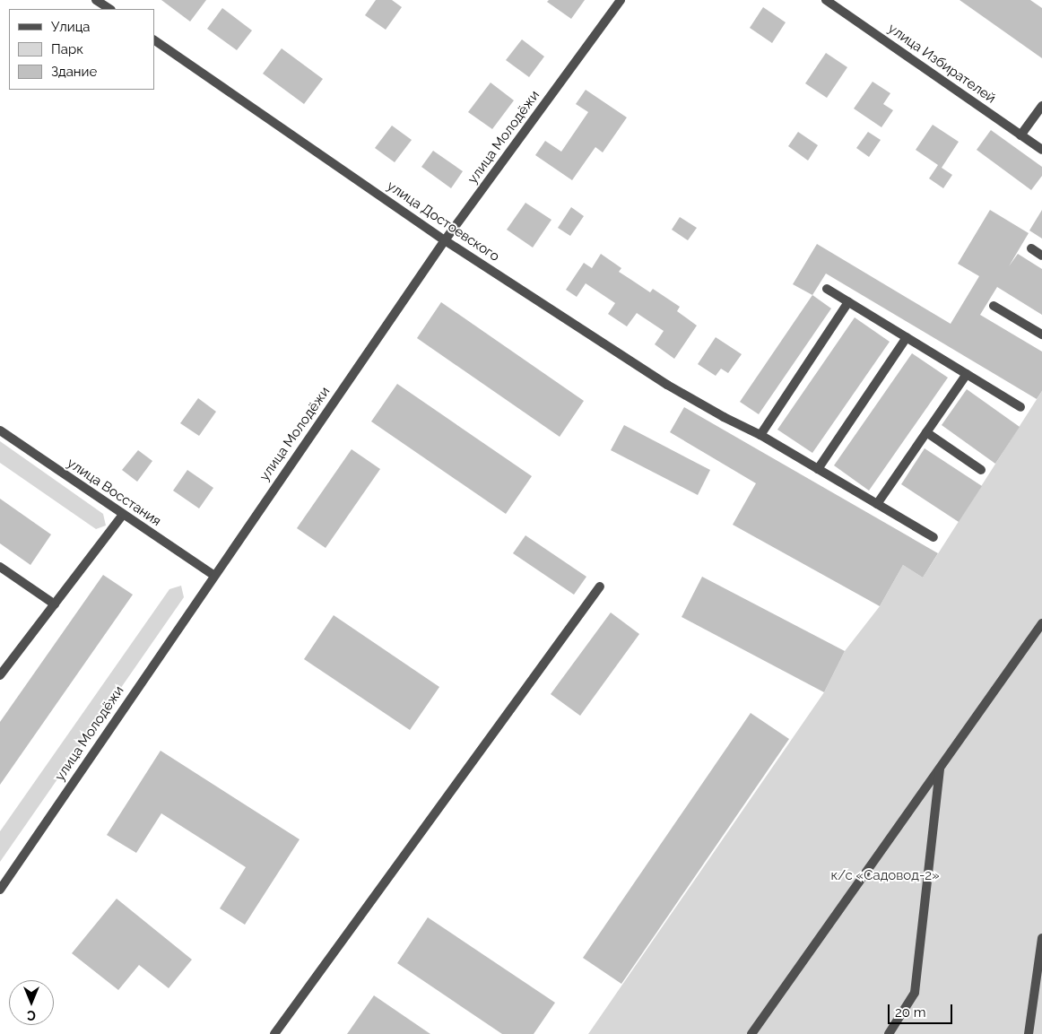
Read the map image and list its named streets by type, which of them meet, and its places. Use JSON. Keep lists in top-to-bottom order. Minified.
{"streets":{"street":["улица Избирателей","улица Молодёжи","улица Достоевского","улица Восстания"]},"crossings":[["улица Молодёжи","улица Достоевского"],["улица Молодёжи","улица Восстания"]],"parks":["к/с «Садовод-2»"],"legend":["Улица","Парк","Здание"],"scale_bar":"20 m","north":"bottom"}
